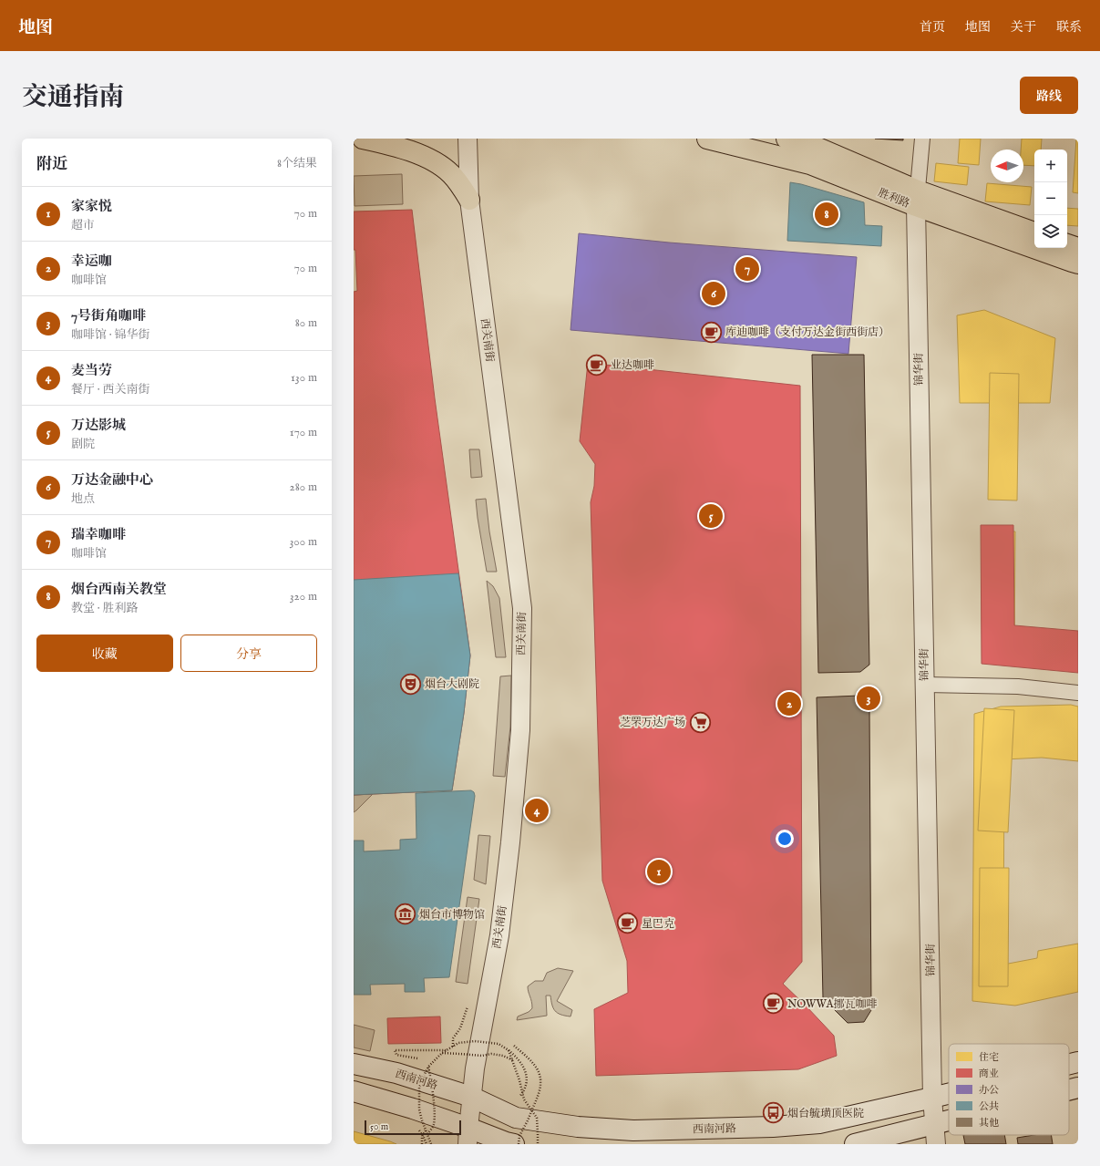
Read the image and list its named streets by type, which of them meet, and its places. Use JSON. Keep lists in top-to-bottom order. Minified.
{"streets":{"main road":["胜利路","西南河路"],"street":["西关南街","锦华街"]},"crossings":[["胜利路","锦华街"],["西关南街","西南河路"],["锦华街","西南河路"]],"places":{"cafe":["库迪咖啡（支付万达金街西街店）","业达咖啡","星巴克","NOWWA挪瓦咖啡"],"theatre":["烟台大剧院"],"supermarket":["芝罘万达广场"],"museum":["烟台市博物馆"],"bus stop":["烟台毓璜顶医院"]},"legend":["住宅","商业","办公","公共","其他"],"scale_bar":"50 m","north":"left","page":{"header":"地图","nav":["首页","地图","关于","联系"],"title":"交通指南","buttons":["路线",["收藏","分享"]],"heading":["附近","8个结果"],"map_buttons":["+","−"],"list":[{"mark":"1","name":"家家悦","note":"超市","value":"70 m"},{"mark":"2","name":"幸运咖","note":"咖啡馆","value":"70 m"},{"mark":"3","name":"7号街角咖啡","note":"咖啡馆 · 锦华街","value":"80 m"},{"mark":"4","name":"麦当劳","note":"餐厅 · 西关南街","value":"130 m"},{"mark":"5","name":"万达影城","note":"剧院","value":"170 m"},{"mark":"6","name":"万达金融中心","note":"地点","value":"280 m"},{"mark":"7","name":"瑞幸咖啡","note":"咖啡馆","value":"300 m"},{"mark":"8","name":"烟台西南关教堂","note":"教堂 · 胜利路","value":"320 m"}],"pins":["8","7","6","5","3","2","4","1"],"scale":"50 m"}}
